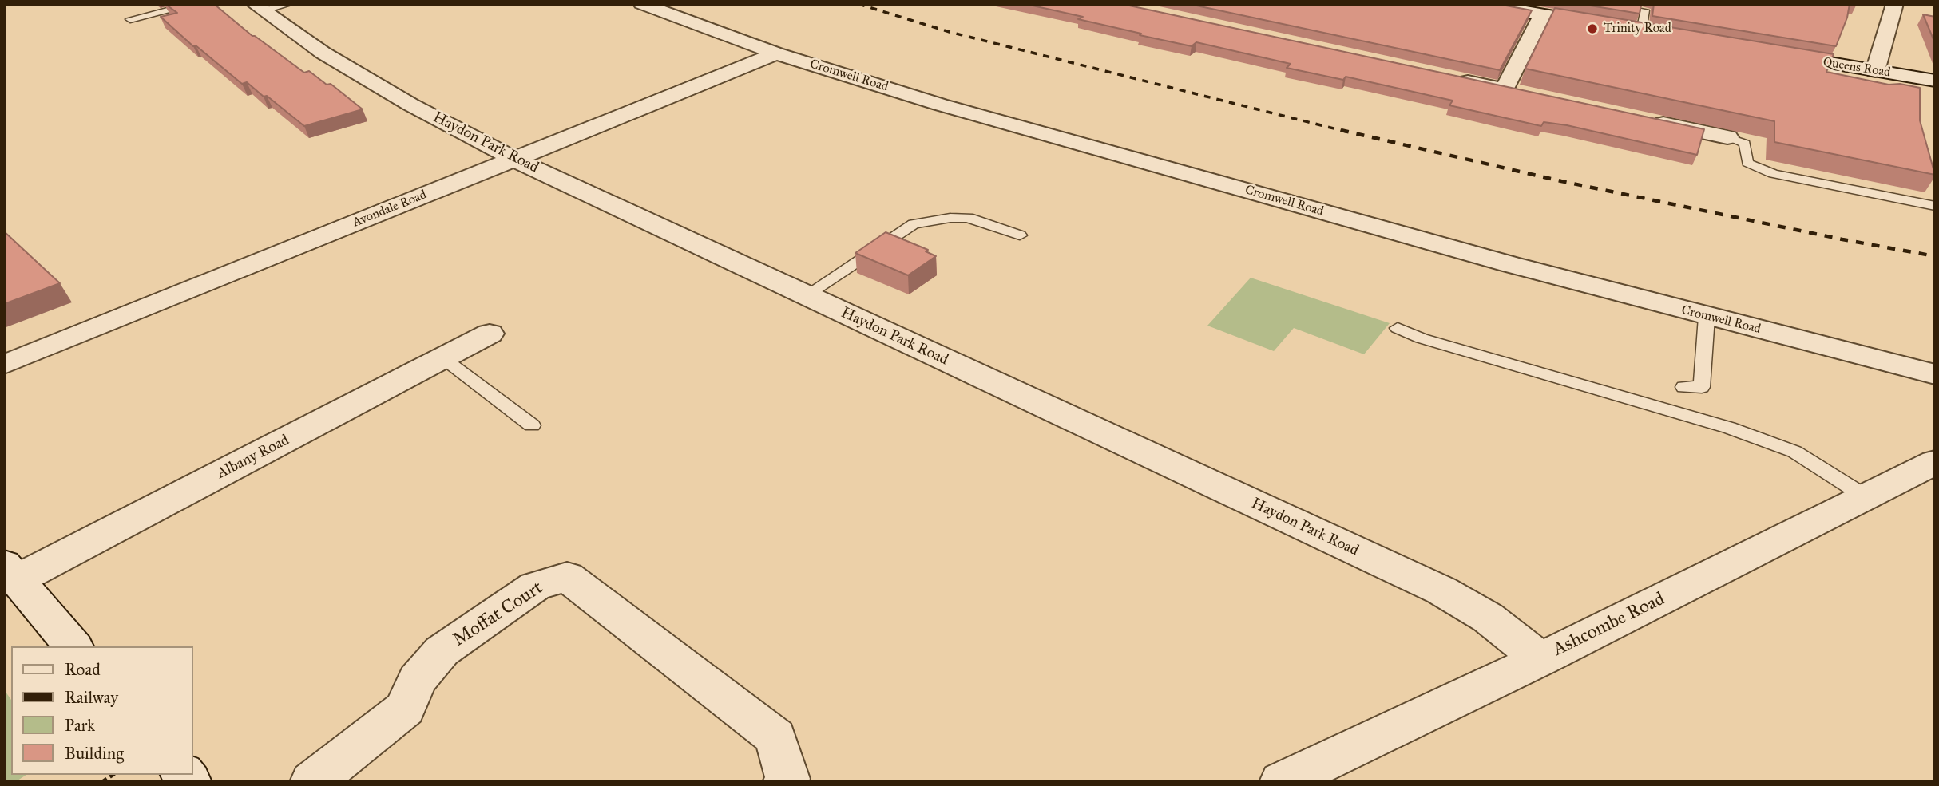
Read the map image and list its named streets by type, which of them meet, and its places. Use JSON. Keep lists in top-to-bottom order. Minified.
{"streets":{"street":["Queens Road","Cromwell Road","Haydon Park Road","Avondale Road","Albany Road","Moffat Court","Ashcombe Road"]},"crossings":[["Cromwell Road","Avondale Road"],["Haydon Park Road","Avondale Road"],["Haydon Park Road","Ashcombe Road"]],"places":["Trinity Road"],"legend":["Road","Railway","Park","Building"]}
